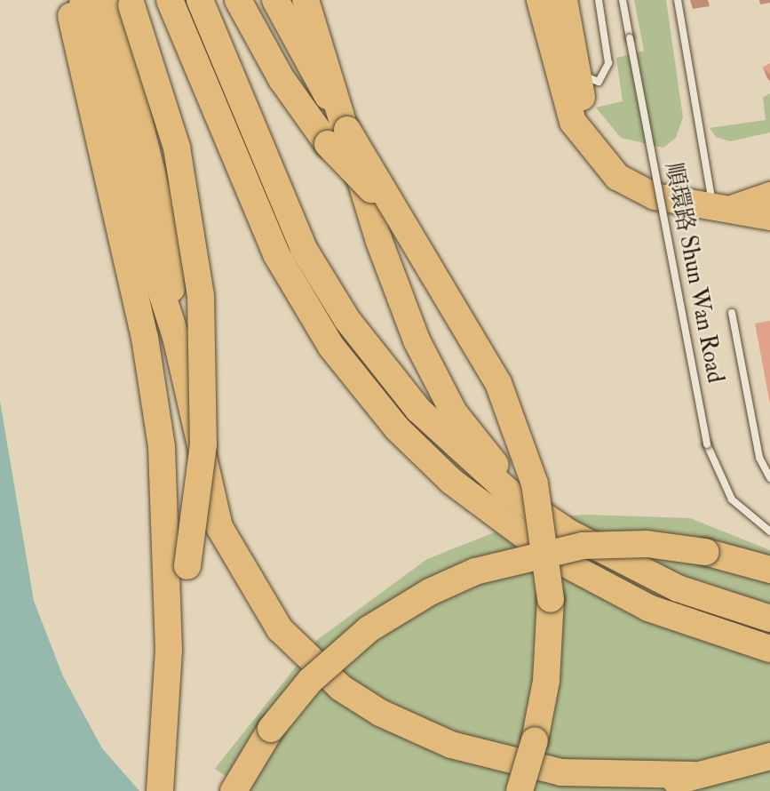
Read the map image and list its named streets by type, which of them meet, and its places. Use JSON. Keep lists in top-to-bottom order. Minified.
{"streets":{"lane":["順環路 Shun Wan Road"]}}
